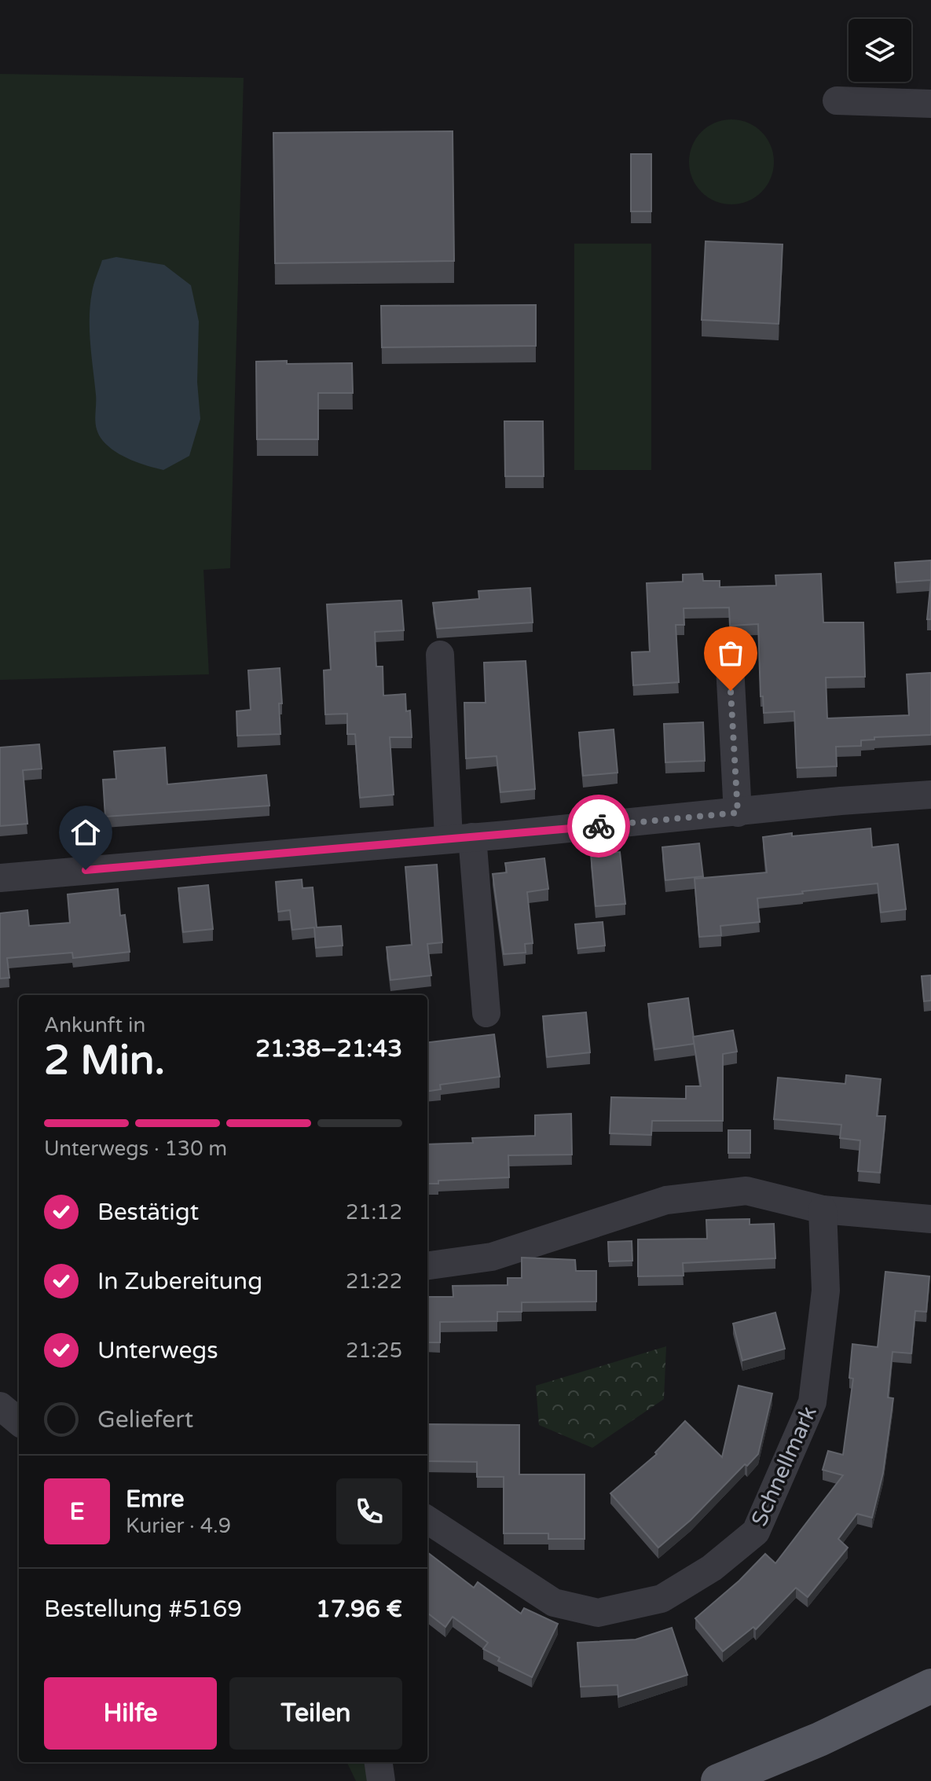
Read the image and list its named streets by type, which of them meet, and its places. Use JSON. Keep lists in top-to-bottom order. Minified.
{"streets":{"street":["Schnellmark"]},"page":{"heading":["2 Min.","Ankunft in","21:38–21:43"],"panel":["Emre","Kurier · 4.9","Bestellung #5169","17.96 €"],"bar":"Unterwegs · 130 m","list":[["Bestätigt","21:12"],["In Zubereitung","21:22"],["Unterwegs","21:25"],"Geliefert"],"round":"E","buttons":["Hilfe","Teilen"]}}
